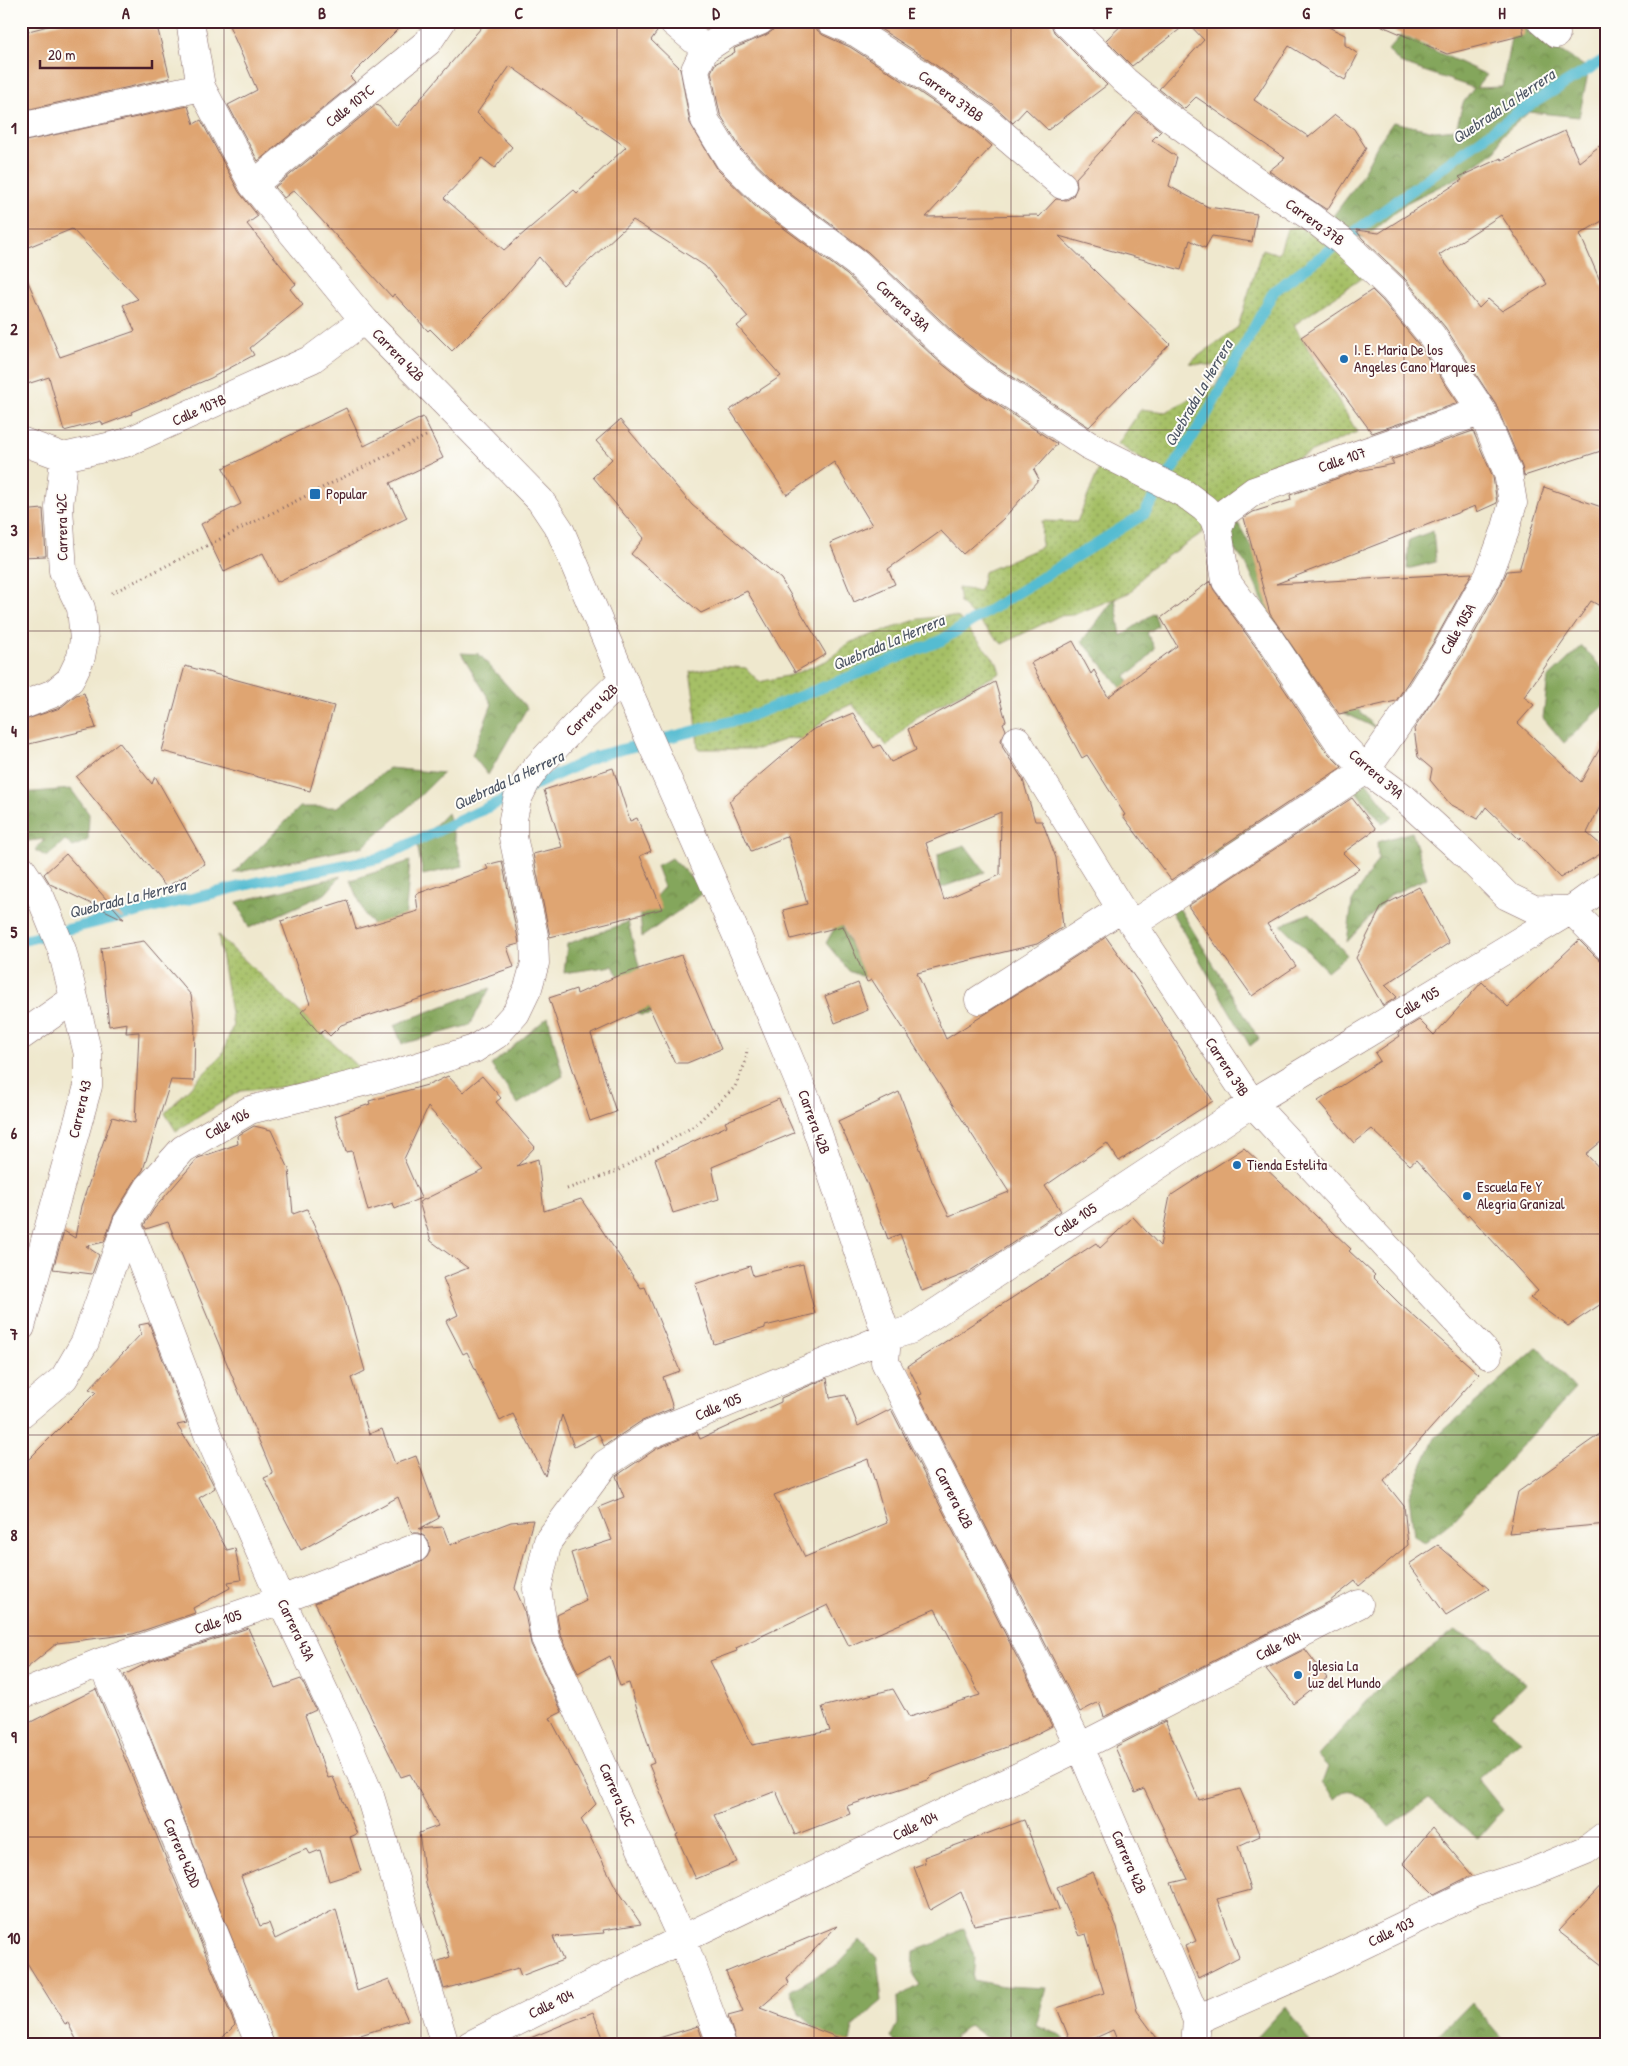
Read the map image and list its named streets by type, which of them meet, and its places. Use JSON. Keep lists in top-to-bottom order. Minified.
{"streets":{"street":["Carrera 37BB","Calle 107C","Carrera 37B","Carrera 38A","Carrera 42B","Calle 107B","Calle 107","Carrera 42C","Calle 105A","Carrera 39A","Calle 105","Carrera 39B","Carrera 43","Calle 106","Carrera 43A","Calle 104","Carrera 42DD","Calle 103"]},"crossings":[["Calle 107C","Carrera 42B"],["Carrera 37B","Calle 107"],["Carrera 37B","Calle 105A"],["Carrera 38A","Calle 107"],["Carrera 38A","Carrera 39A"],["Carrera 42B","Calle 107B"],["Carrera 42B","Calle 105"],["Carrera 42B","Calle 106"],["Carrera 42B","Calle 104"],["Carrera 42B","Calle 103"],["Calle 107B","Carrera 42C"],["Calle 107","Carrera 39A"],["Carrera 42C","Calle 105"],["Carrera 42C","Calle 104"],["Calle 105A","Carrera 39A"],["Carrera 39A","Calle 105"],["Calle 105","Carrera 39B"],["Calle 105","Carrera 43A"],["Calle 105","Carrera 42DD"],["Calle 106","Carrera 43A"]],"water":["Quebrada La Herrera"],"places":{"other":["I. E. Maria De los Angeles Cano Marques","Tienda Estelita","Escuela Fe Y Alegria Granizal","Iglesia La luz del Mundo"],"transit":["Popular"]},"scale_bar":"20 m","grid":{"columns":["A","B","C","D","E","F","G","H"],"rows":["1","2","3","4","5","6","7","8","9","10"]}}
